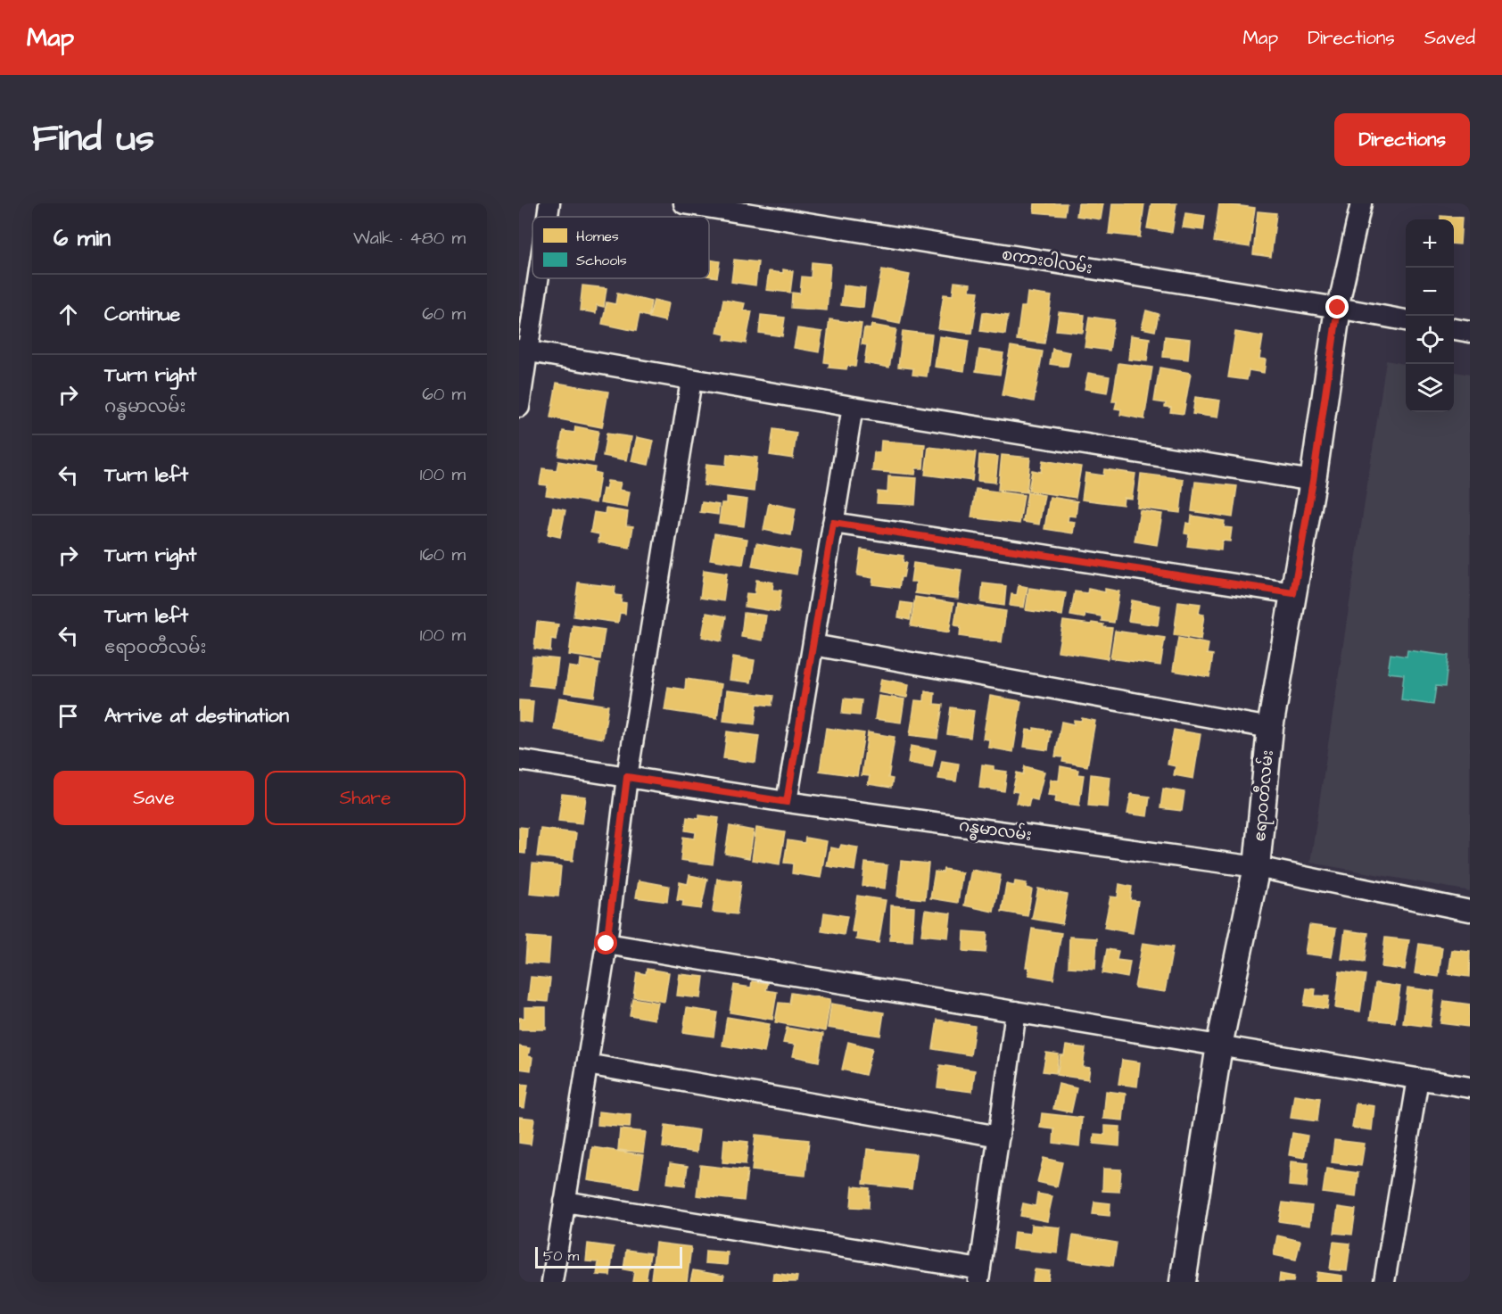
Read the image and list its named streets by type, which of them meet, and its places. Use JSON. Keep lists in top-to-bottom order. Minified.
{"streets":{"street":["စကားဝါလမ်း","ဧရာဝတီလမ်း","ဂန္ဓမာလမ်း"]},"crossings":[["စကားဝါလမ်း","ဧရာဝတီလမ်း"],["ဧရာဝတီလမ်း","ဂန္ဓမာလမ်း"]],"legend":["Homes","Schools"],"scale_bar":"50 m","page":{"header":"Map","nav":["Map","Directions","Saved"],"title":"Find us","buttons":["Directions",["Save","Share"]],"heading":["6 min","Walk · 480 m"],"map_buttons":["+","−"],"list":[["Continue","60 m"],["Turn right","ဂန္ဓမာလမ်း","60 m"],["Turn left","100 m"],["Turn right","160 m"],["Turn left","ဧရာဝတီလမ်း","100 m"],"Arrive at destination"],"scale":"50 m"}}
